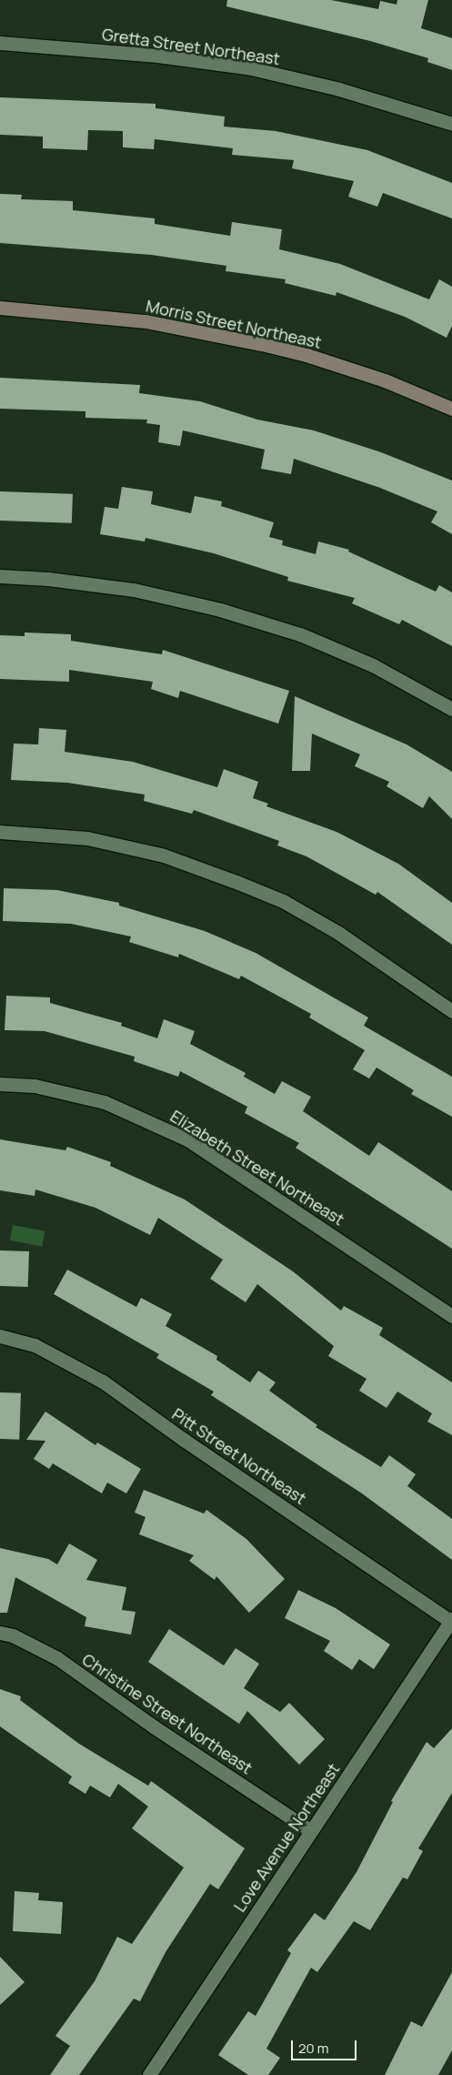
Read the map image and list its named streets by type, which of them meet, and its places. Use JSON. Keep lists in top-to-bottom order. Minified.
{"streets":{"street":["Gretta Street Northeast","Morris Street Northeast","Elizabeth Street Northeast","Pitt Street Northeast","Christine Street Northeast","Love Avenue Northeast"]},"crossings":[["Pitt Street Northeast","Love Avenue Northeast"],["Christine Street Northeast","Love Avenue Northeast"]],"scale_bar":"20 m"}
